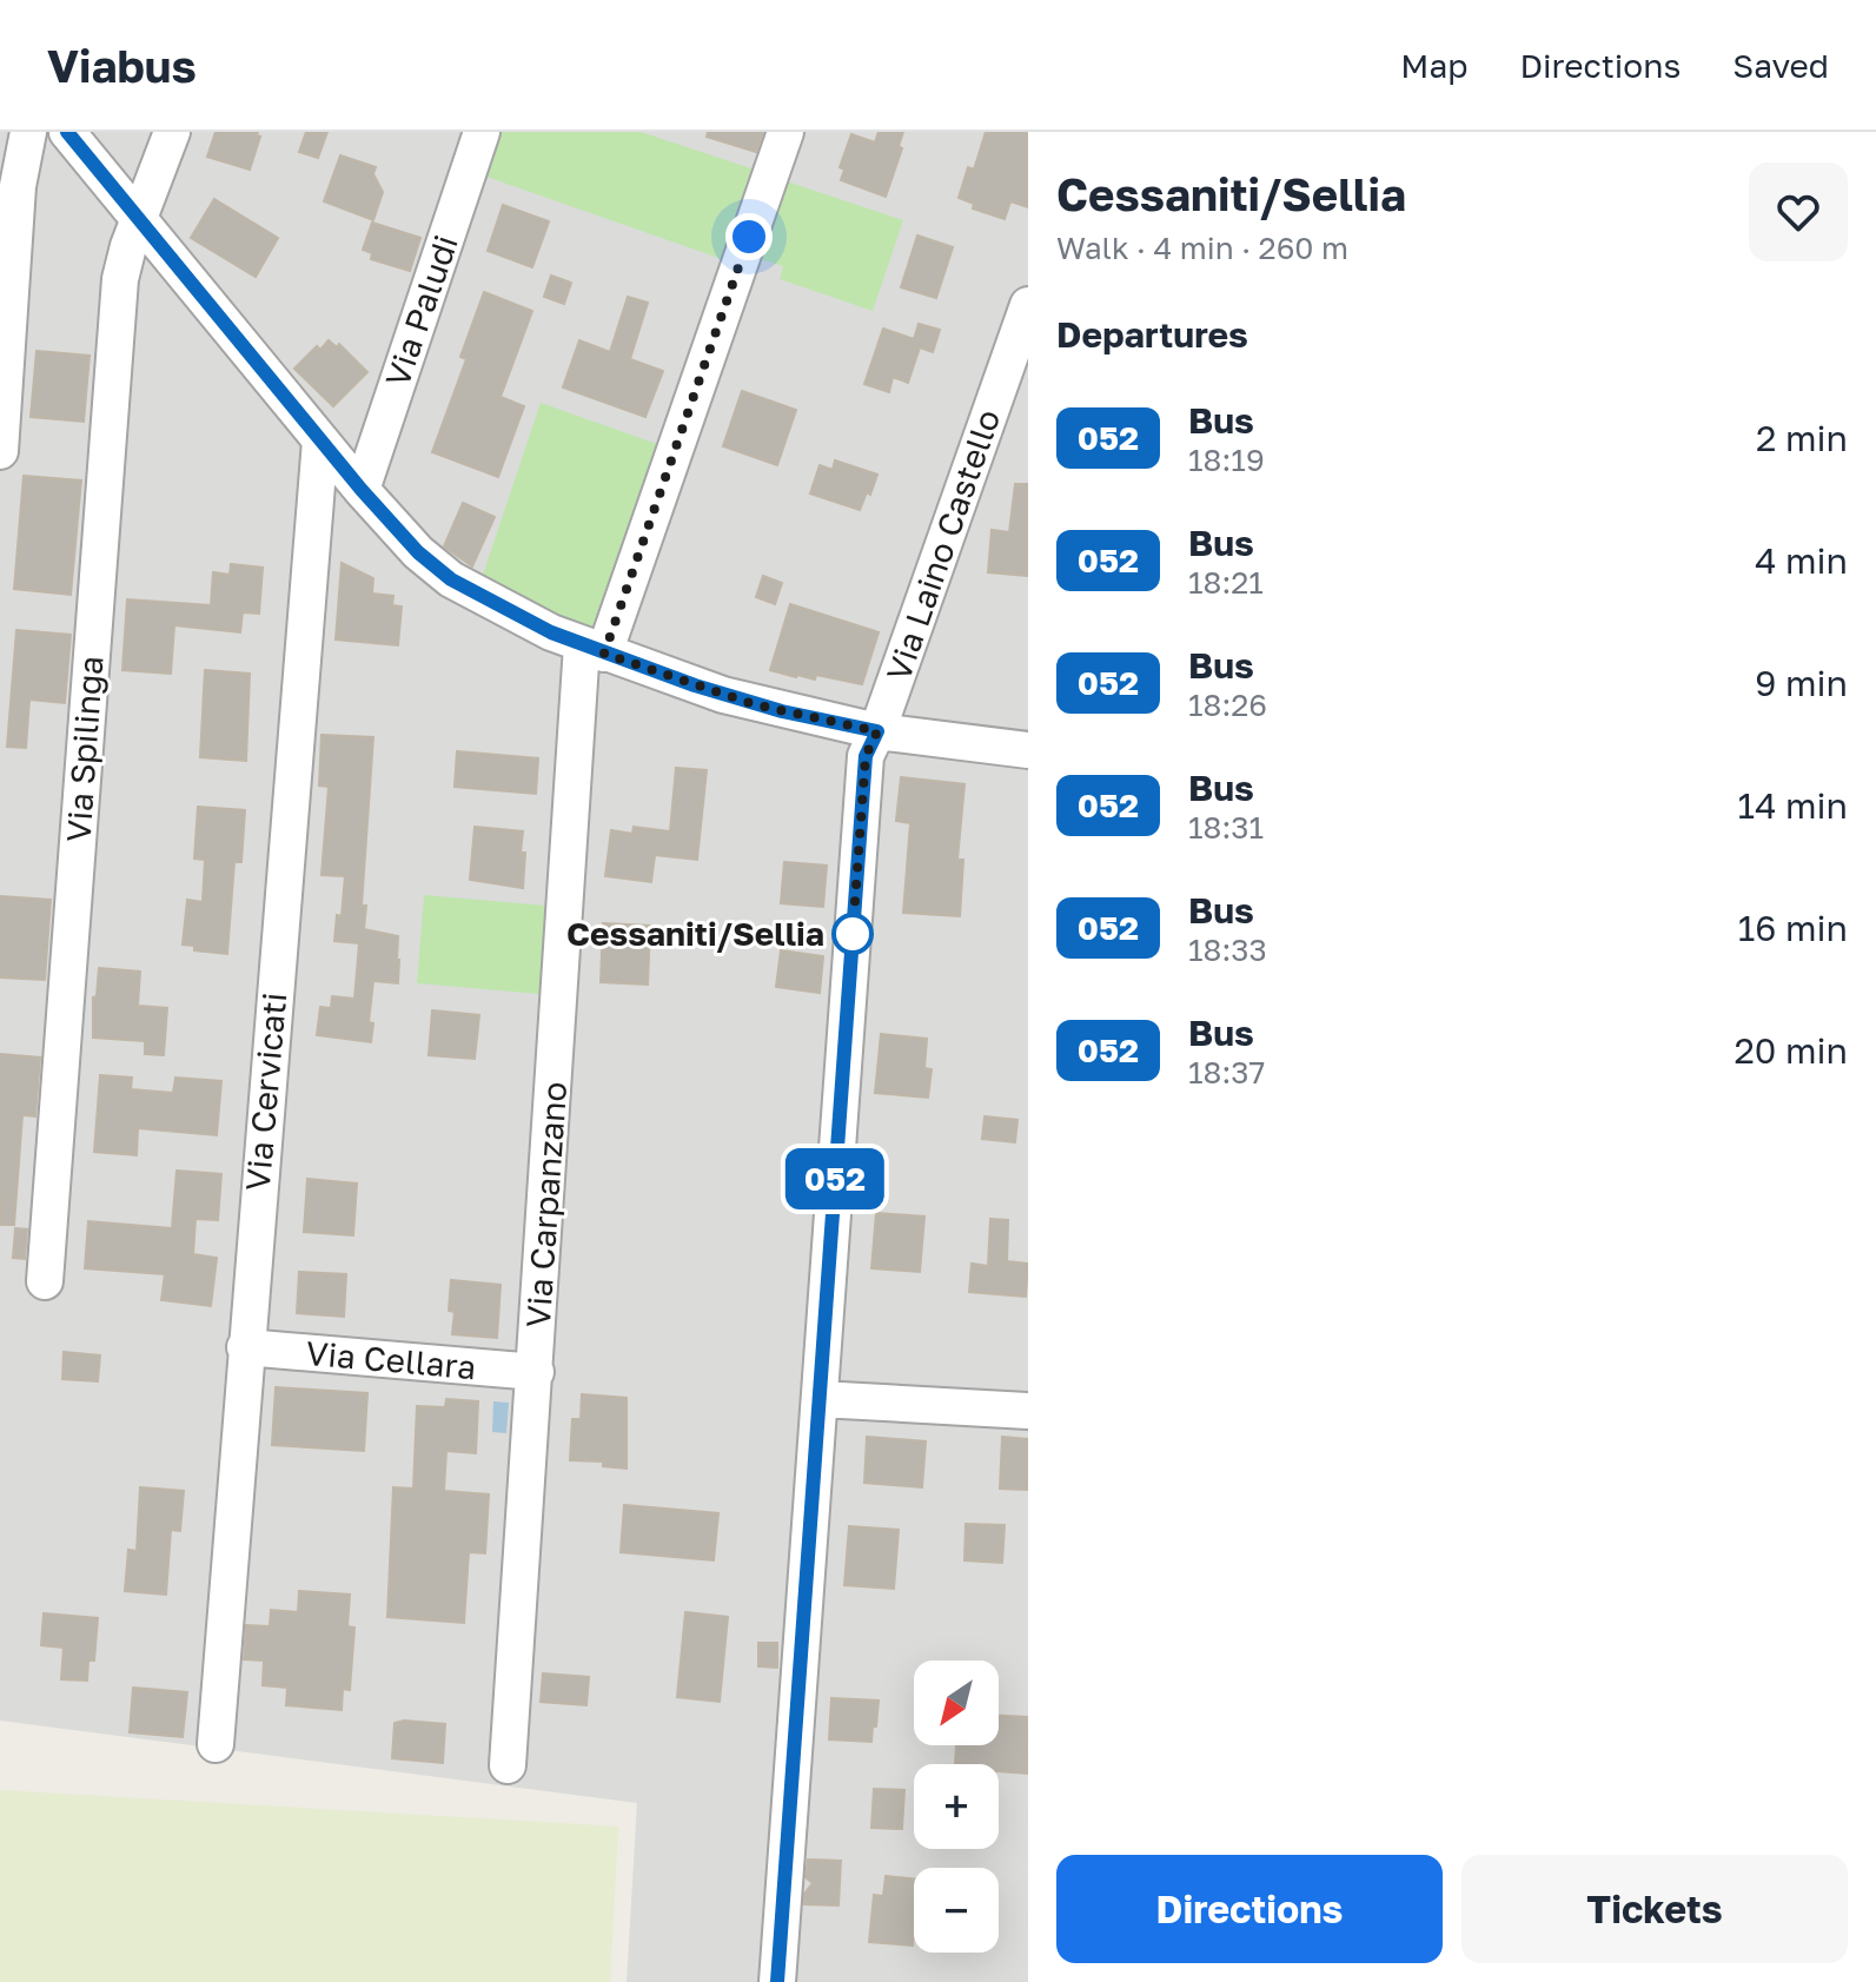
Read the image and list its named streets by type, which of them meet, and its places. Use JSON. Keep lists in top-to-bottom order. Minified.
{"streets":{"street":["Via Paludi","Via Laino Castello","Via Spilinga","Via Cervicati","Via Carpanzano","Via Cellara"]},"crossings":[["Via Cervicati","Via Cellara"],["Via Carpanzano","Via Cellara"]],"places":["Cessaniti/Sellia"],"lines":["bus line 052"],"north":"bottom left","page":{"header":"Viabus","nav":["Map","Directions","Saved"],"on_map":"052","heading":[["Cessaniti/Sellia","Walk · 4 min · 260 m"],"Departures"],"list":[{"mark":"052","name":"Bus","note":"18:19","value":"2 min"},{"mark":"052","name":"Bus","note":"18:21","value":"4 min"},{"mark":"052","name":"Bus","note":"18:26","value":"9 min"},{"mark":"052","name":"Bus","note":"18:31","value":"14 min"},{"mark":"052","name":"Bus","note":"18:33","value":"16 min"},{"mark":"052","name":"Bus","note":"18:37","value":"20 min"}],"map_buttons":["+","−"],"buttons":["Directions","Tickets"]}}
